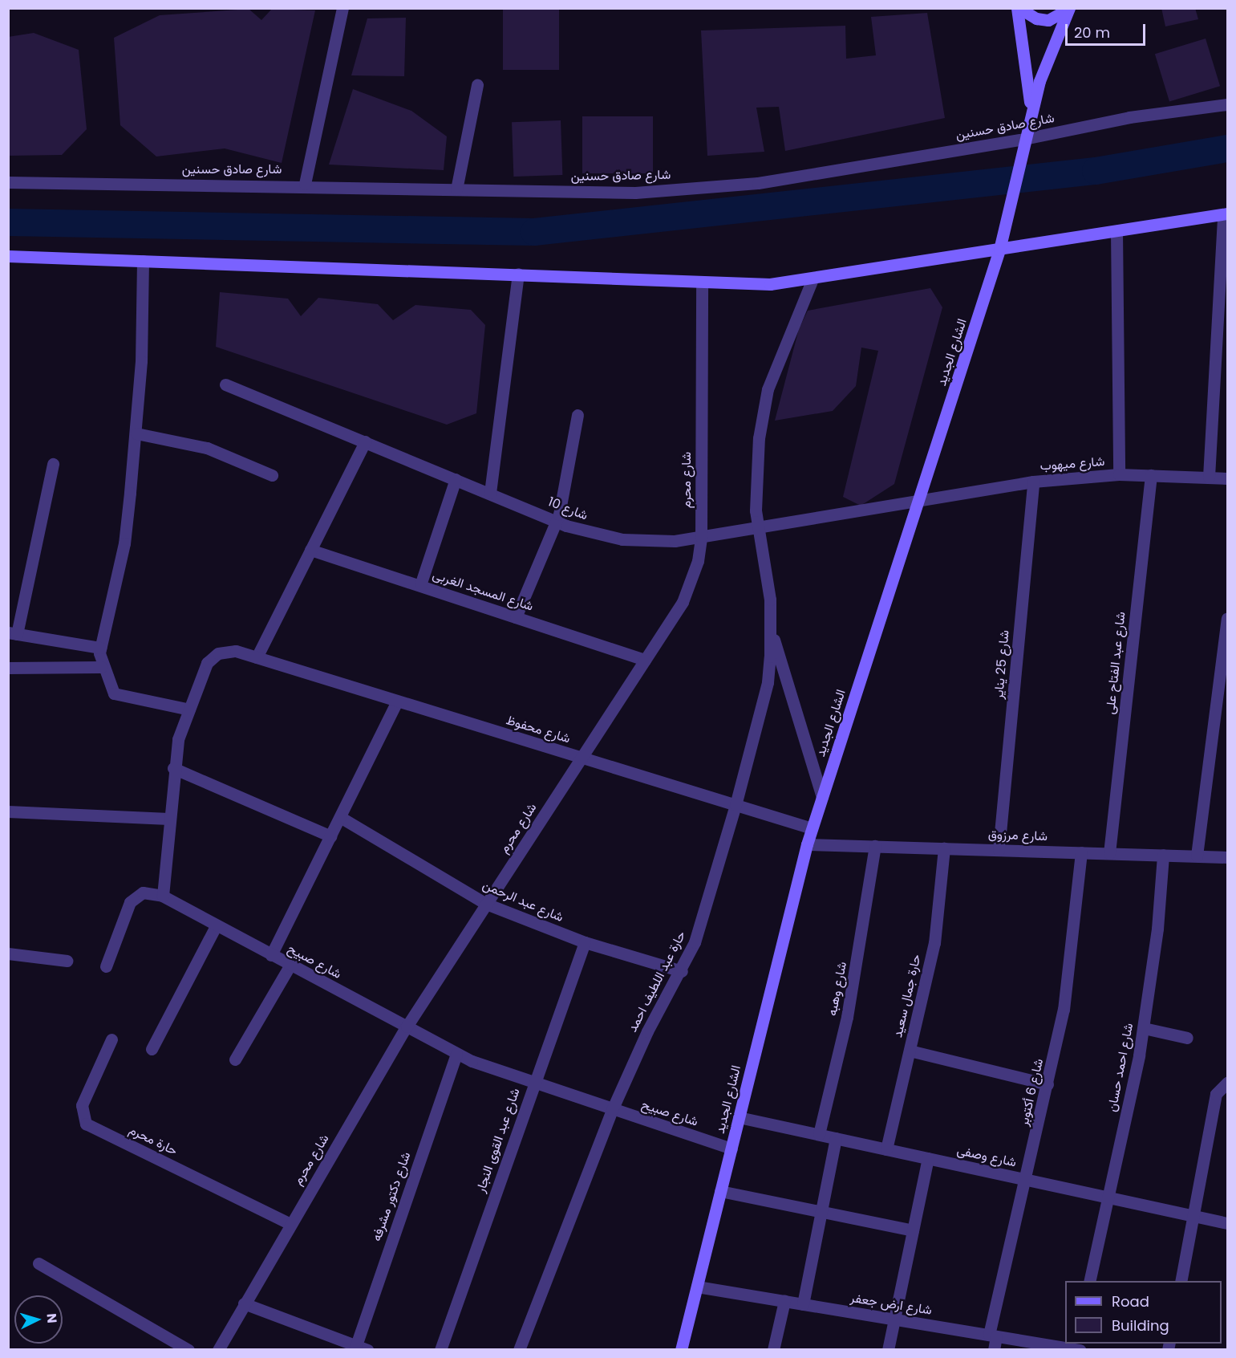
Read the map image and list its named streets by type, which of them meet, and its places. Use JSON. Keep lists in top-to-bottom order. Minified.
{"streets":{"main road":["الشارع الجديد"],"street":["شارع صادق حسنين","شارع ميهوب","شارع محرم","شارع 10","شارع المسجد الغربى","شارع عبد الفتاح على","شارع 25 يناير","شارع محفوظ","شارع مرزوق","شارع عبد الرحمن","شارع صبيح","حارة عبد اللطيف احمد","شارع وهبه","حارة جمال سعيد","شارع احمد حسان","شارع 6 أكتوبر","حارة محرم","شارع عبد القوى النجار","شارع وصفى","شارع دكتور مشرفه","شارع ارض جعفر"]},"crossings":[["شارع صادق حسنين","الشارع الجديد"],["الشارع الجديد","شارع ميهوب"],["الشارع الجديد","شارع 10"],["الشارع الجديد","شارع محفوظ"],["الشارع الجديد","شارع مرزوق"],["الشارع الجديد","شارع صبيح"],["الشارع الجديد","شارع وصفى"],["الشارع الجديد","شارع ارض جعفر"],["شارع ميهوب","شارع 10"],["شارع ميهوب","شارع عبد الفتاح على"],["شارع ميهوب","شارع 25 يناير"],["شارع محرم","شارع 10"],["شارع محرم","شارع المسجد الغربى"],["شارع محرم","شارع محفوظ"],["شارع محرم","شارع عبد الرحمن"],["شارع محرم","شارع صبيح"],["شارع محرم","حارة محرم"],["شارع 10","حارة عبد اللطيف احمد"],["شارع عبد الفتاح على","شارع مرزوق"],["شارع 25 يناير","شارع مرزوق"],["شارع محفوظ","حارة عبد اللطيف احمد"],["شارع مرزوق","شارع وهبه"],["شارع مرزوق","حارة جمال سعيد"],["شارع مرزوق","شارع احمد حسان"],["شارع مرزوق","شارع 6 أكتوبر"],["شارع عبد الرحمن","حارة عبد اللطيف احمد"],["شارع عبد الرحمن","شارع عبد القوى النجار"],["شارع صبيح","حارة عبد اللطيف احمد"],["شارع صبيح","شارع عبد القوى النجار"],["شارع صبيح","شارع دكتور مشرفه"],["شارع وهبه","شارع وصفى"],["حارة جمال سعيد","شارع وصفى"],["شارع احمد حسان","شارع وصفى"],["شارع 6 أكتوبر","شارع وصفى"],["شارع 6 أكتوبر","شارع ارض جعفر"]],"legend":["Road","Building"],"scale_bar":"20 m","north":"right"}
